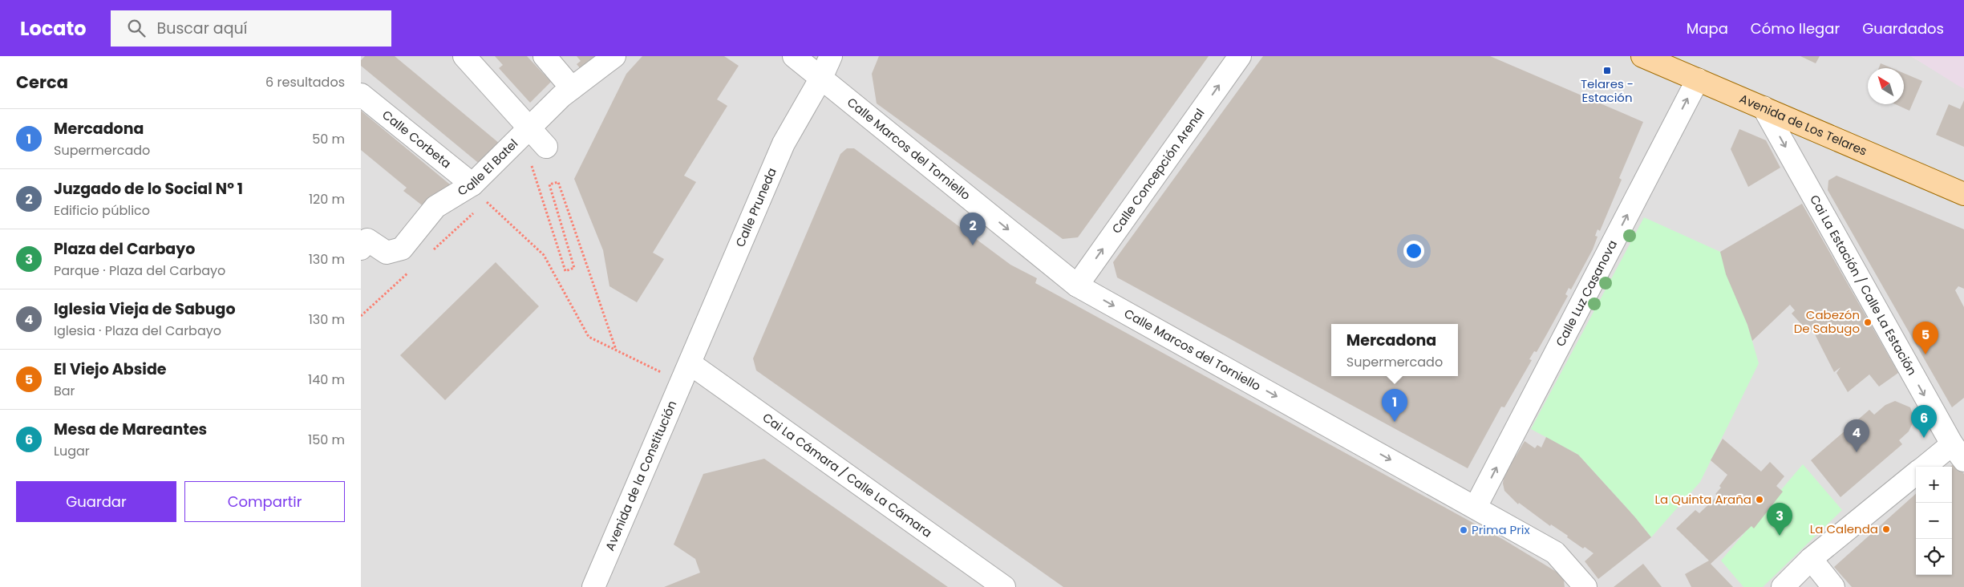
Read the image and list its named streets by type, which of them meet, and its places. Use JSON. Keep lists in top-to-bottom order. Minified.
{"streets":{"main road":["Avenida de Los Telares"],"street":["Calle Corbeta","Calle Marcos del Torniello","Calle El Batel","Calle Concepción Arenal","Calle Pruneda","Cai La Estación / Calle La Estación","Calle Luz Casanova","Avenida de la Constitución","Cai La Cámara / Calle La Cámara"]},"crossings":[["Avenida de Los Telares","Cai La Estación / Calle La Estación"],["Avenida de Los Telares","Calle Luz Casanova"],["Calle Corbeta","Calle El Batel"],["Calle Marcos del Torniello","Calle Concepción Arenal"],["Calle Marcos del Torniello","Calle Pruneda"],["Calle Marcos del Torniello","Calle Luz Casanova"],["Calle Pruneda","Avenida de la Constitución"],["Calle Pruneda","Cai La Cámara / Calle La Cámara"],["Avenida de la Constitución","Cai La Cámara / Calle La Cámara"]],"one_way":["Calle Marcos del Torniello","Calle Concepción Arenal","Cai La Estación / Calle La Estación","Calle Luz Casanova"],"places":{"transit":["Telares - Estación"],"other":["Cabezón De Sabugo","La Quinta Araña","La Calenda","Prima Prix"]},"north":"top left","page":{"header":"Locato","search":"Buscar aquí","nav":["Mapa","Cómo llegar","Guardados"],"heading":["Cerca","6 resultados"],"list":[{"mark":"1","name":"Mercadona","note":"Supermercado","value":"50 m"},{"mark":"2","name":"Juzgado de lo Social Nº 1","note":"Edificio público","value":"120 m"},{"mark":"3","name":"Plaza del Carbayo","note":"Parque · Plaza del Carbayo","value":"130 m"},{"mark":"4","name":"Iglesia Vieja de Sabugo","note":"Iglesia · Plaza del Carbayo","value":"130 m"},{"mark":"5","name":"El Viejo Abside","note":"Bar","value":"140 m"},{"mark":"6","name":"Mesa de Mareantes","note":"Lugar","value":"150 m"}],"pins":["2","5","1","6","4","3"],"popup":["Mercadona","Supermercado"],"map_buttons":["+","−"],"buttons":["Guardar","Compartir"]}}
